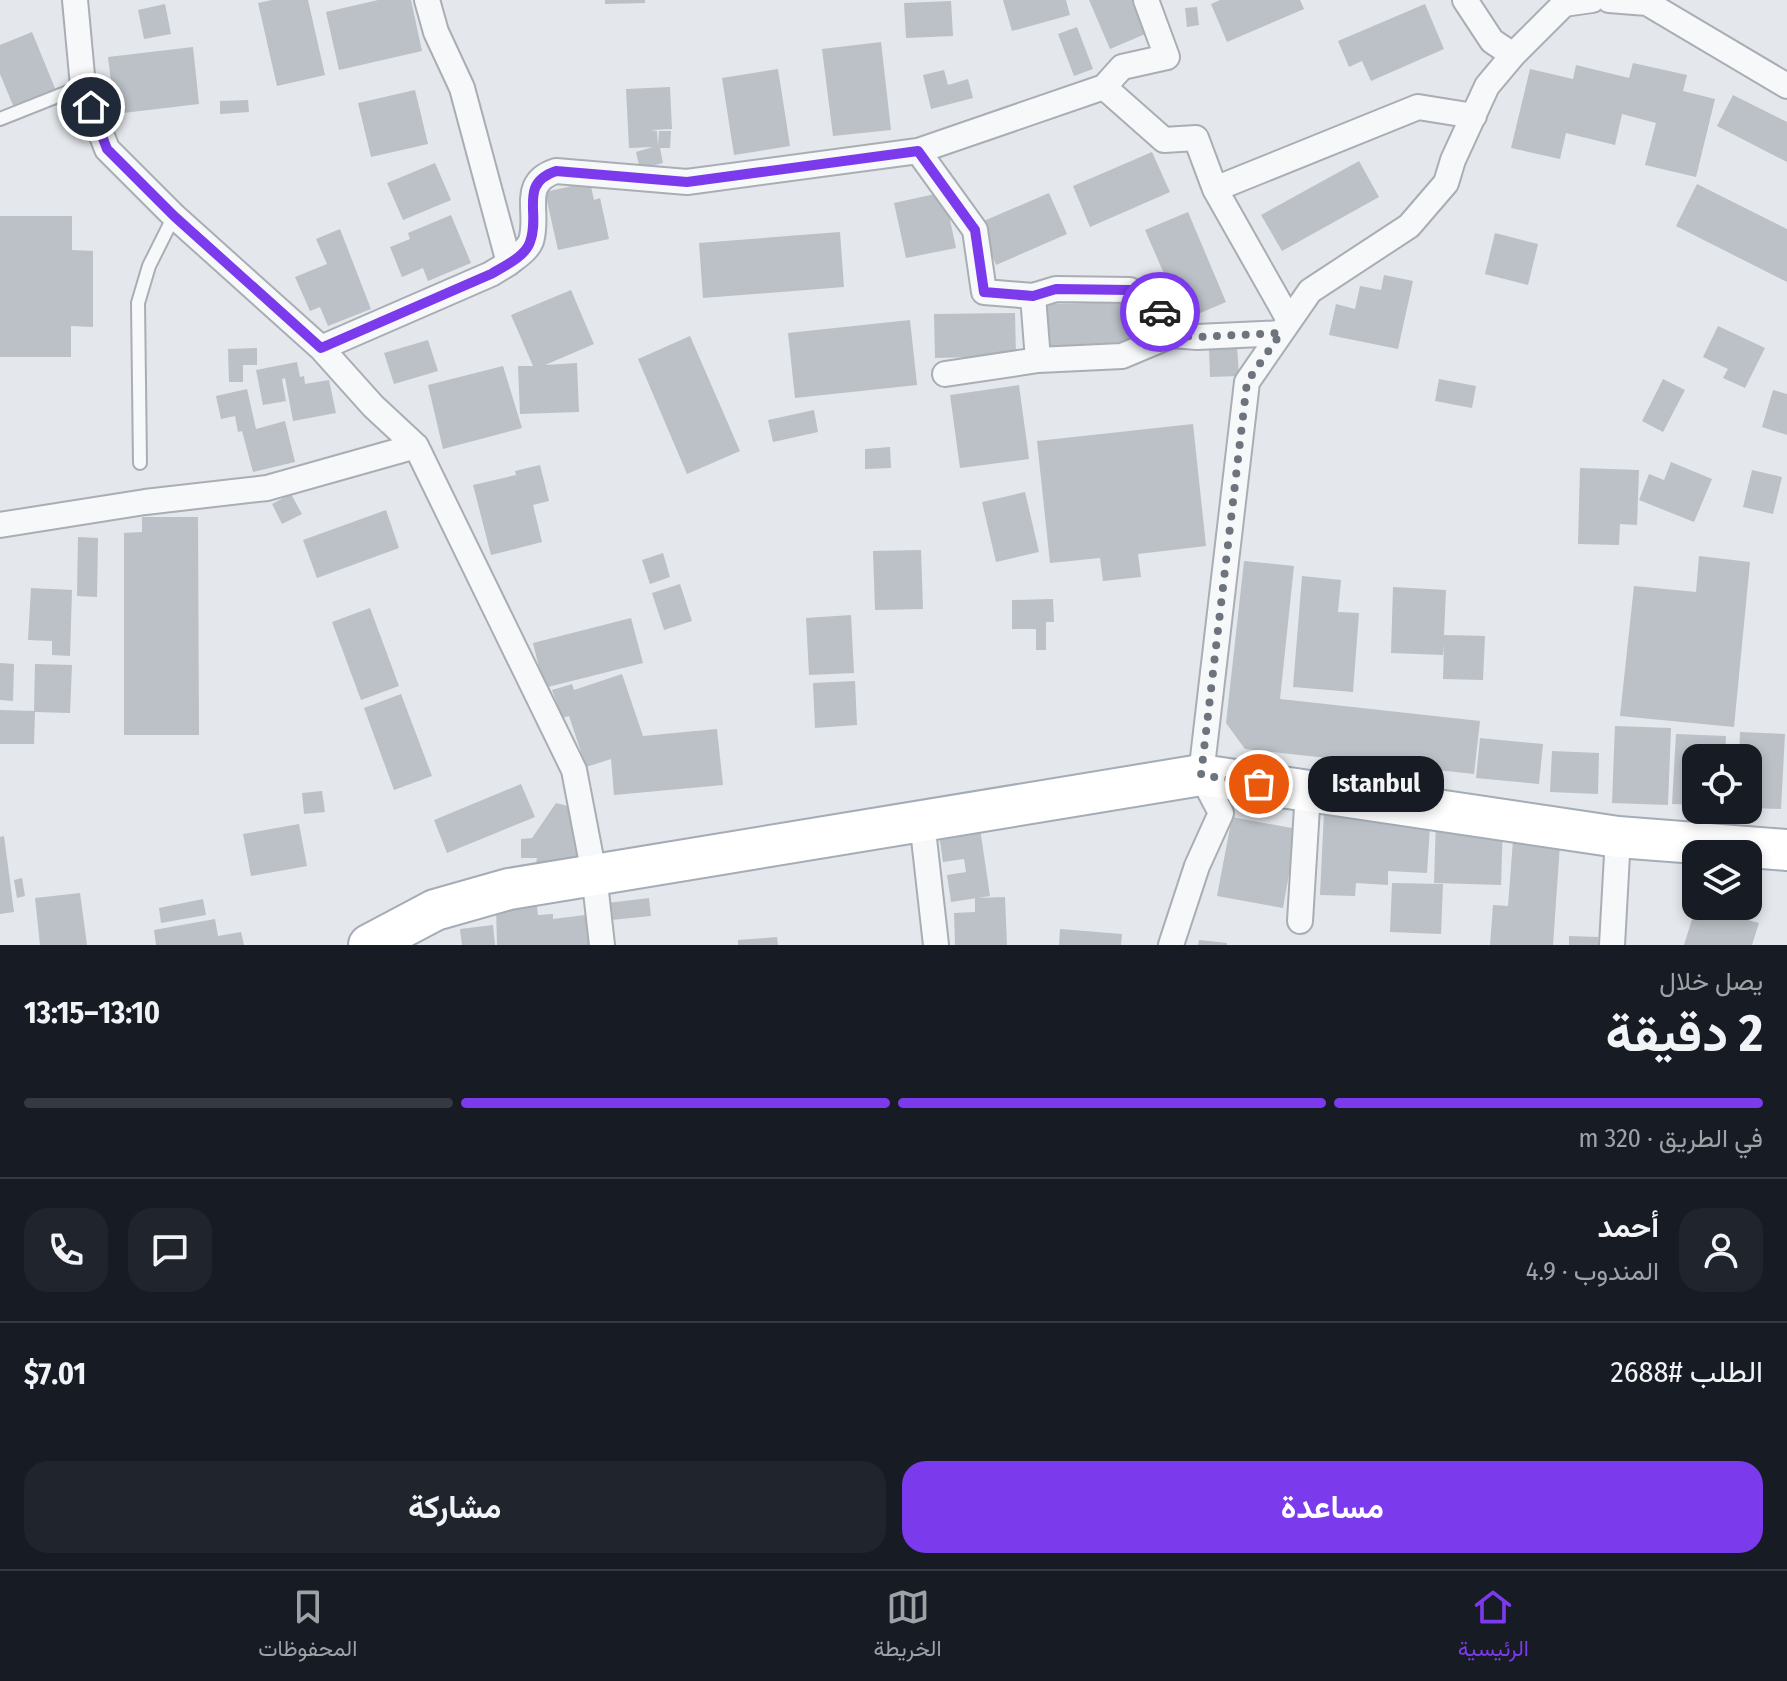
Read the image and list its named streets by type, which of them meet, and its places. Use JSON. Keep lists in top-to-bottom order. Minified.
{"places":["Istanbul"],"page":{"bubble":"Istanbul","heading":["2 دقيقة","يصل خلال","13:10–13:15"],"panel":["أحمد","المندوب · 4.9","الطلب #2688","$7.01"],"bar":"في الطريق · 320 m","buttons":["مساعدة","مشاركة"],"tabs":["الرئيسية","الخريطة","المحفوظات"]}}
